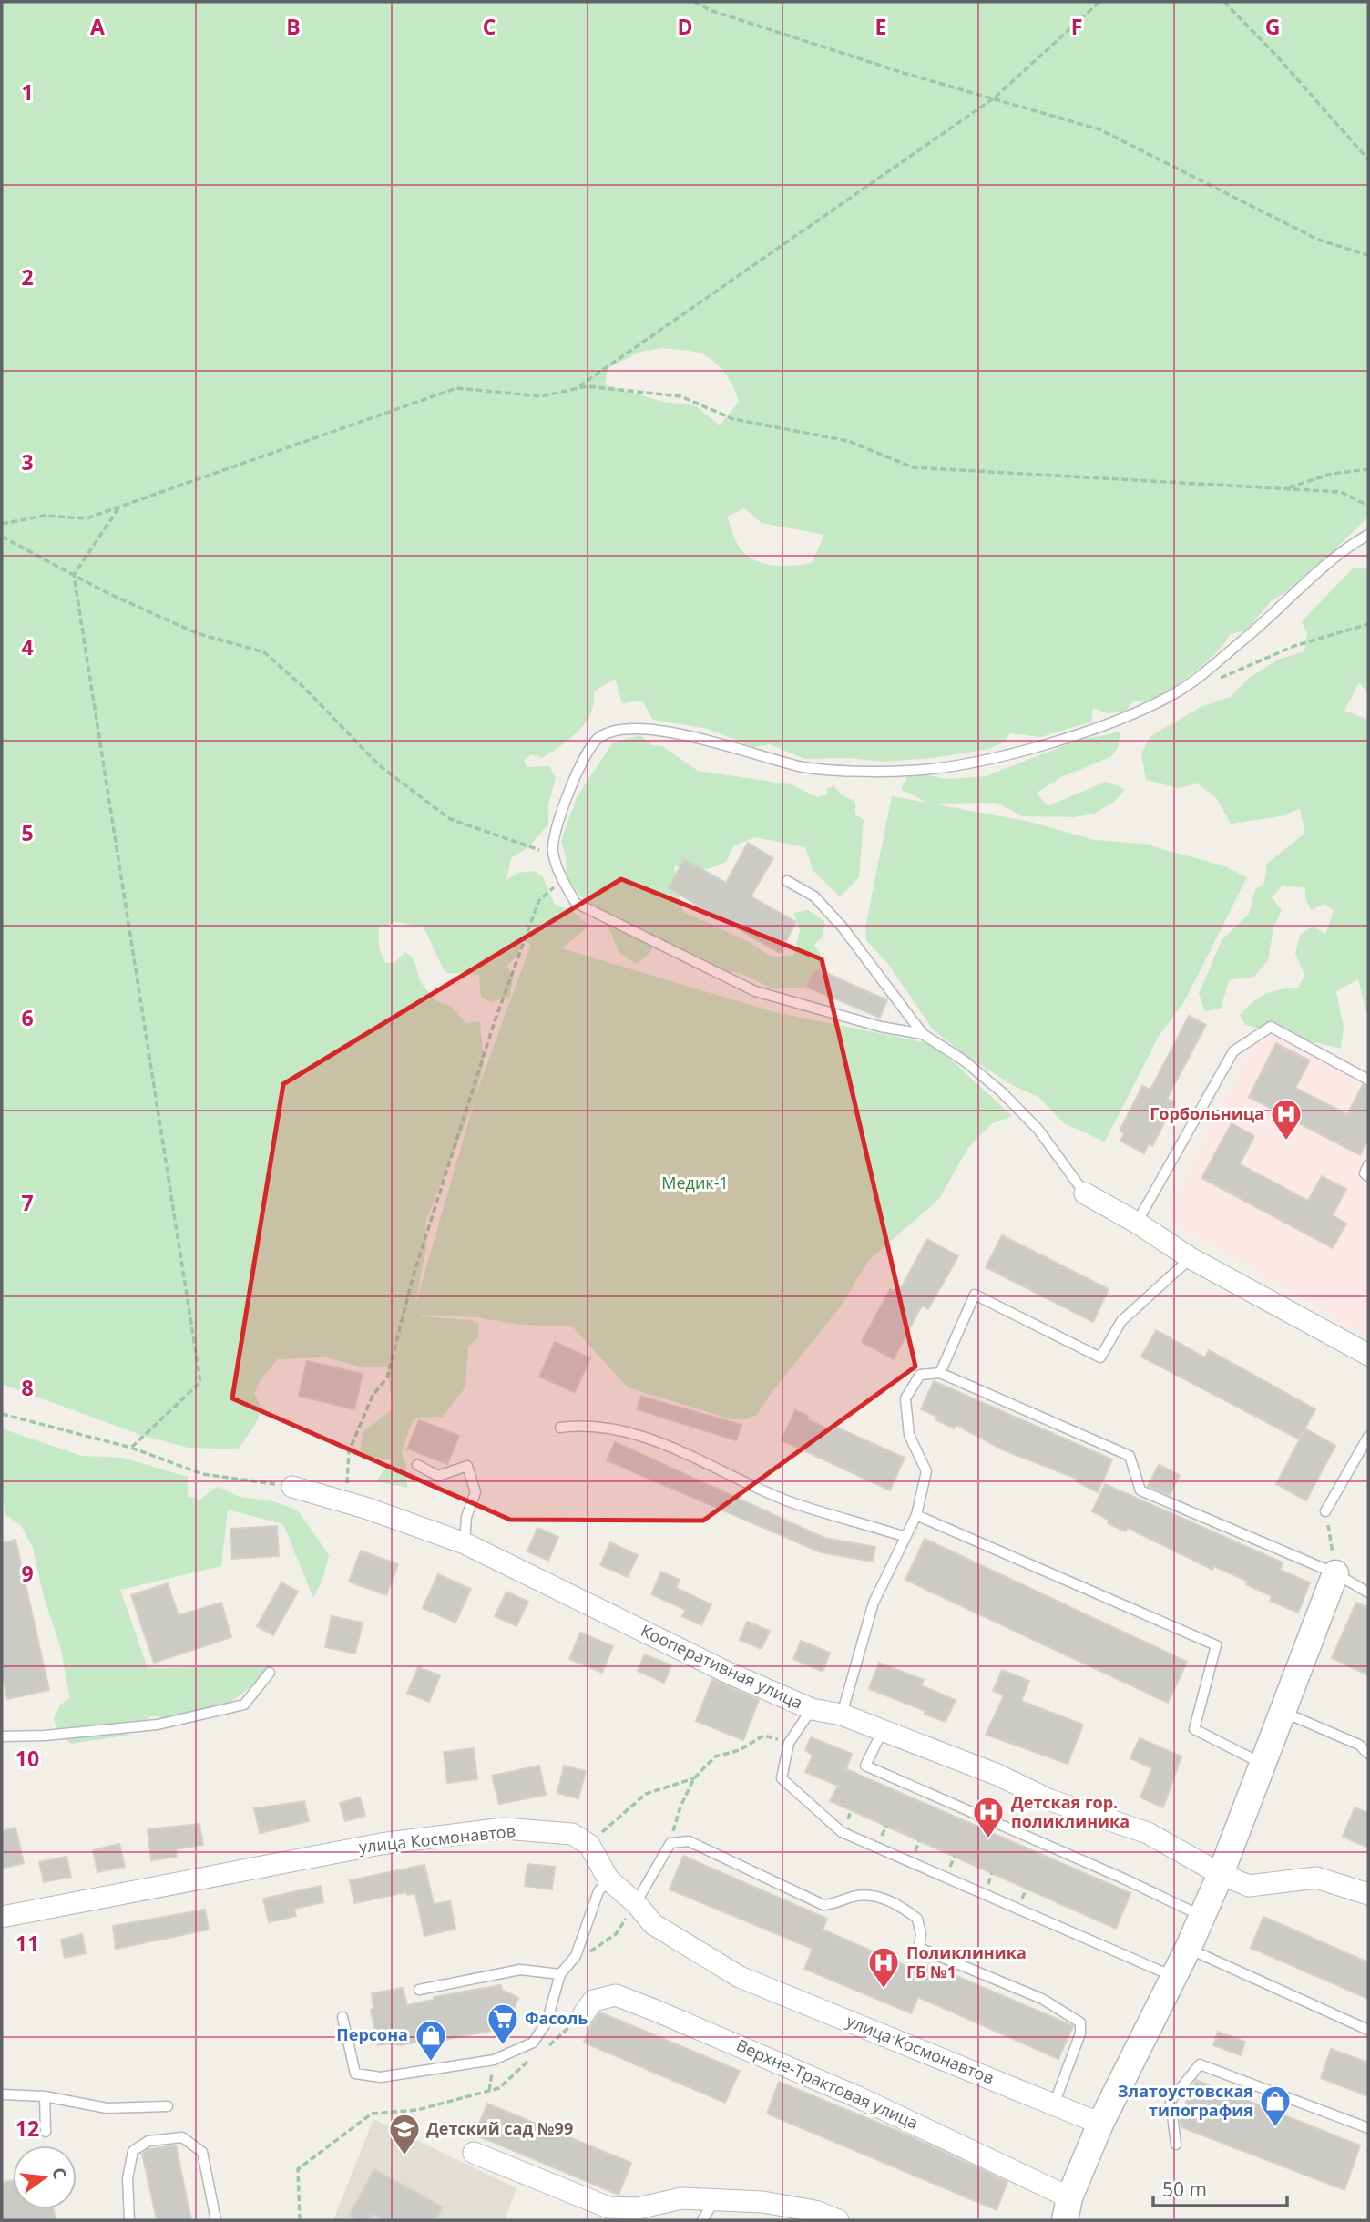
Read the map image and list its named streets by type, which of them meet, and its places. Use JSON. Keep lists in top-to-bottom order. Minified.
{"streets":{"street":["Кооперативная улица","улица Космонавтов","Верхне-Трактовая улица"]},"parks":["Медик-1"],"places":{"hospital":["Горбольница","Детская гор. поликлиника","Поликлиника ГБ №1"],"supermarket":["Фасоль"],"shop":["Персона","Златоустовская типография"],"school or university":["Детский сад №99"]},"scale_bar":"50 m","north":"right","grid":{"columns":["A","B","C","D","E","F","G"],"rows":["1","2","3","4","5","6","7","8","9","10","11","12"]}}
